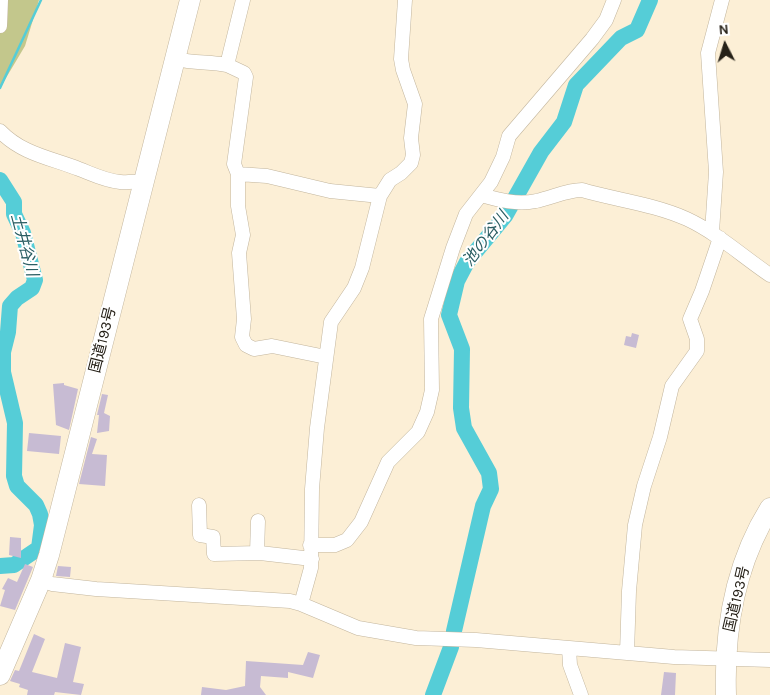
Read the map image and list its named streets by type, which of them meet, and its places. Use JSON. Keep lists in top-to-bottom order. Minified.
{"streets":{"highway":["国道193号"]},"water":["池の谷川","土井谷川"],"north":"top"}
